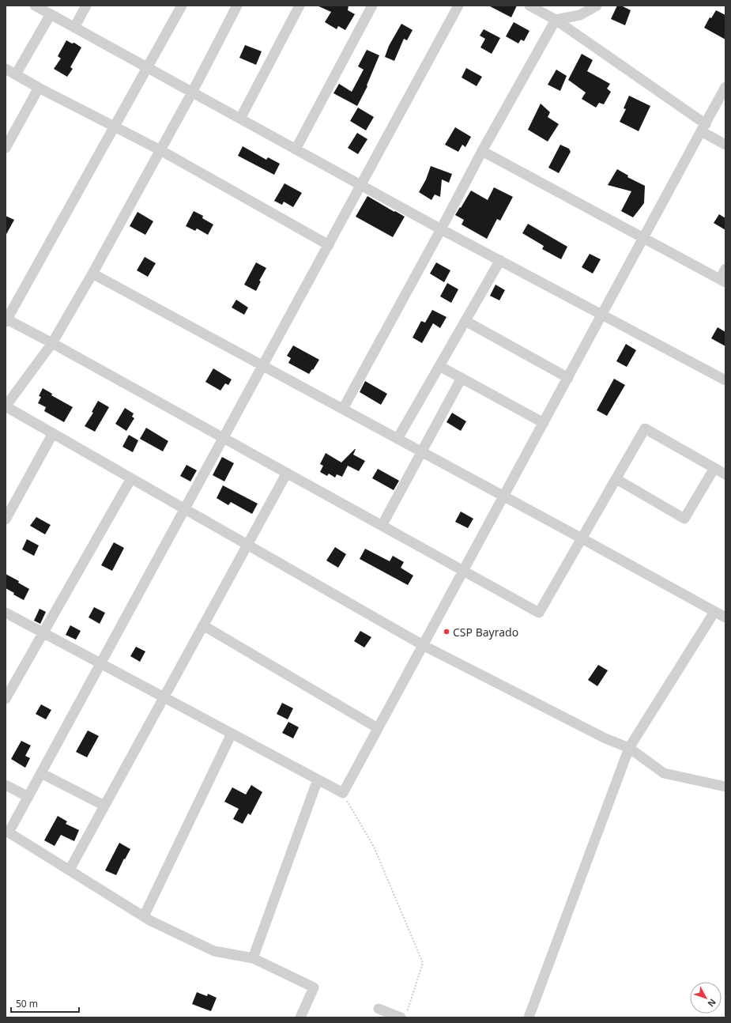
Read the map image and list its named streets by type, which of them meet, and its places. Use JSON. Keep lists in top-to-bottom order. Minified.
{"places":["CSP Bayrado"],"scale_bar":"50 m","north":"bottom right"}
